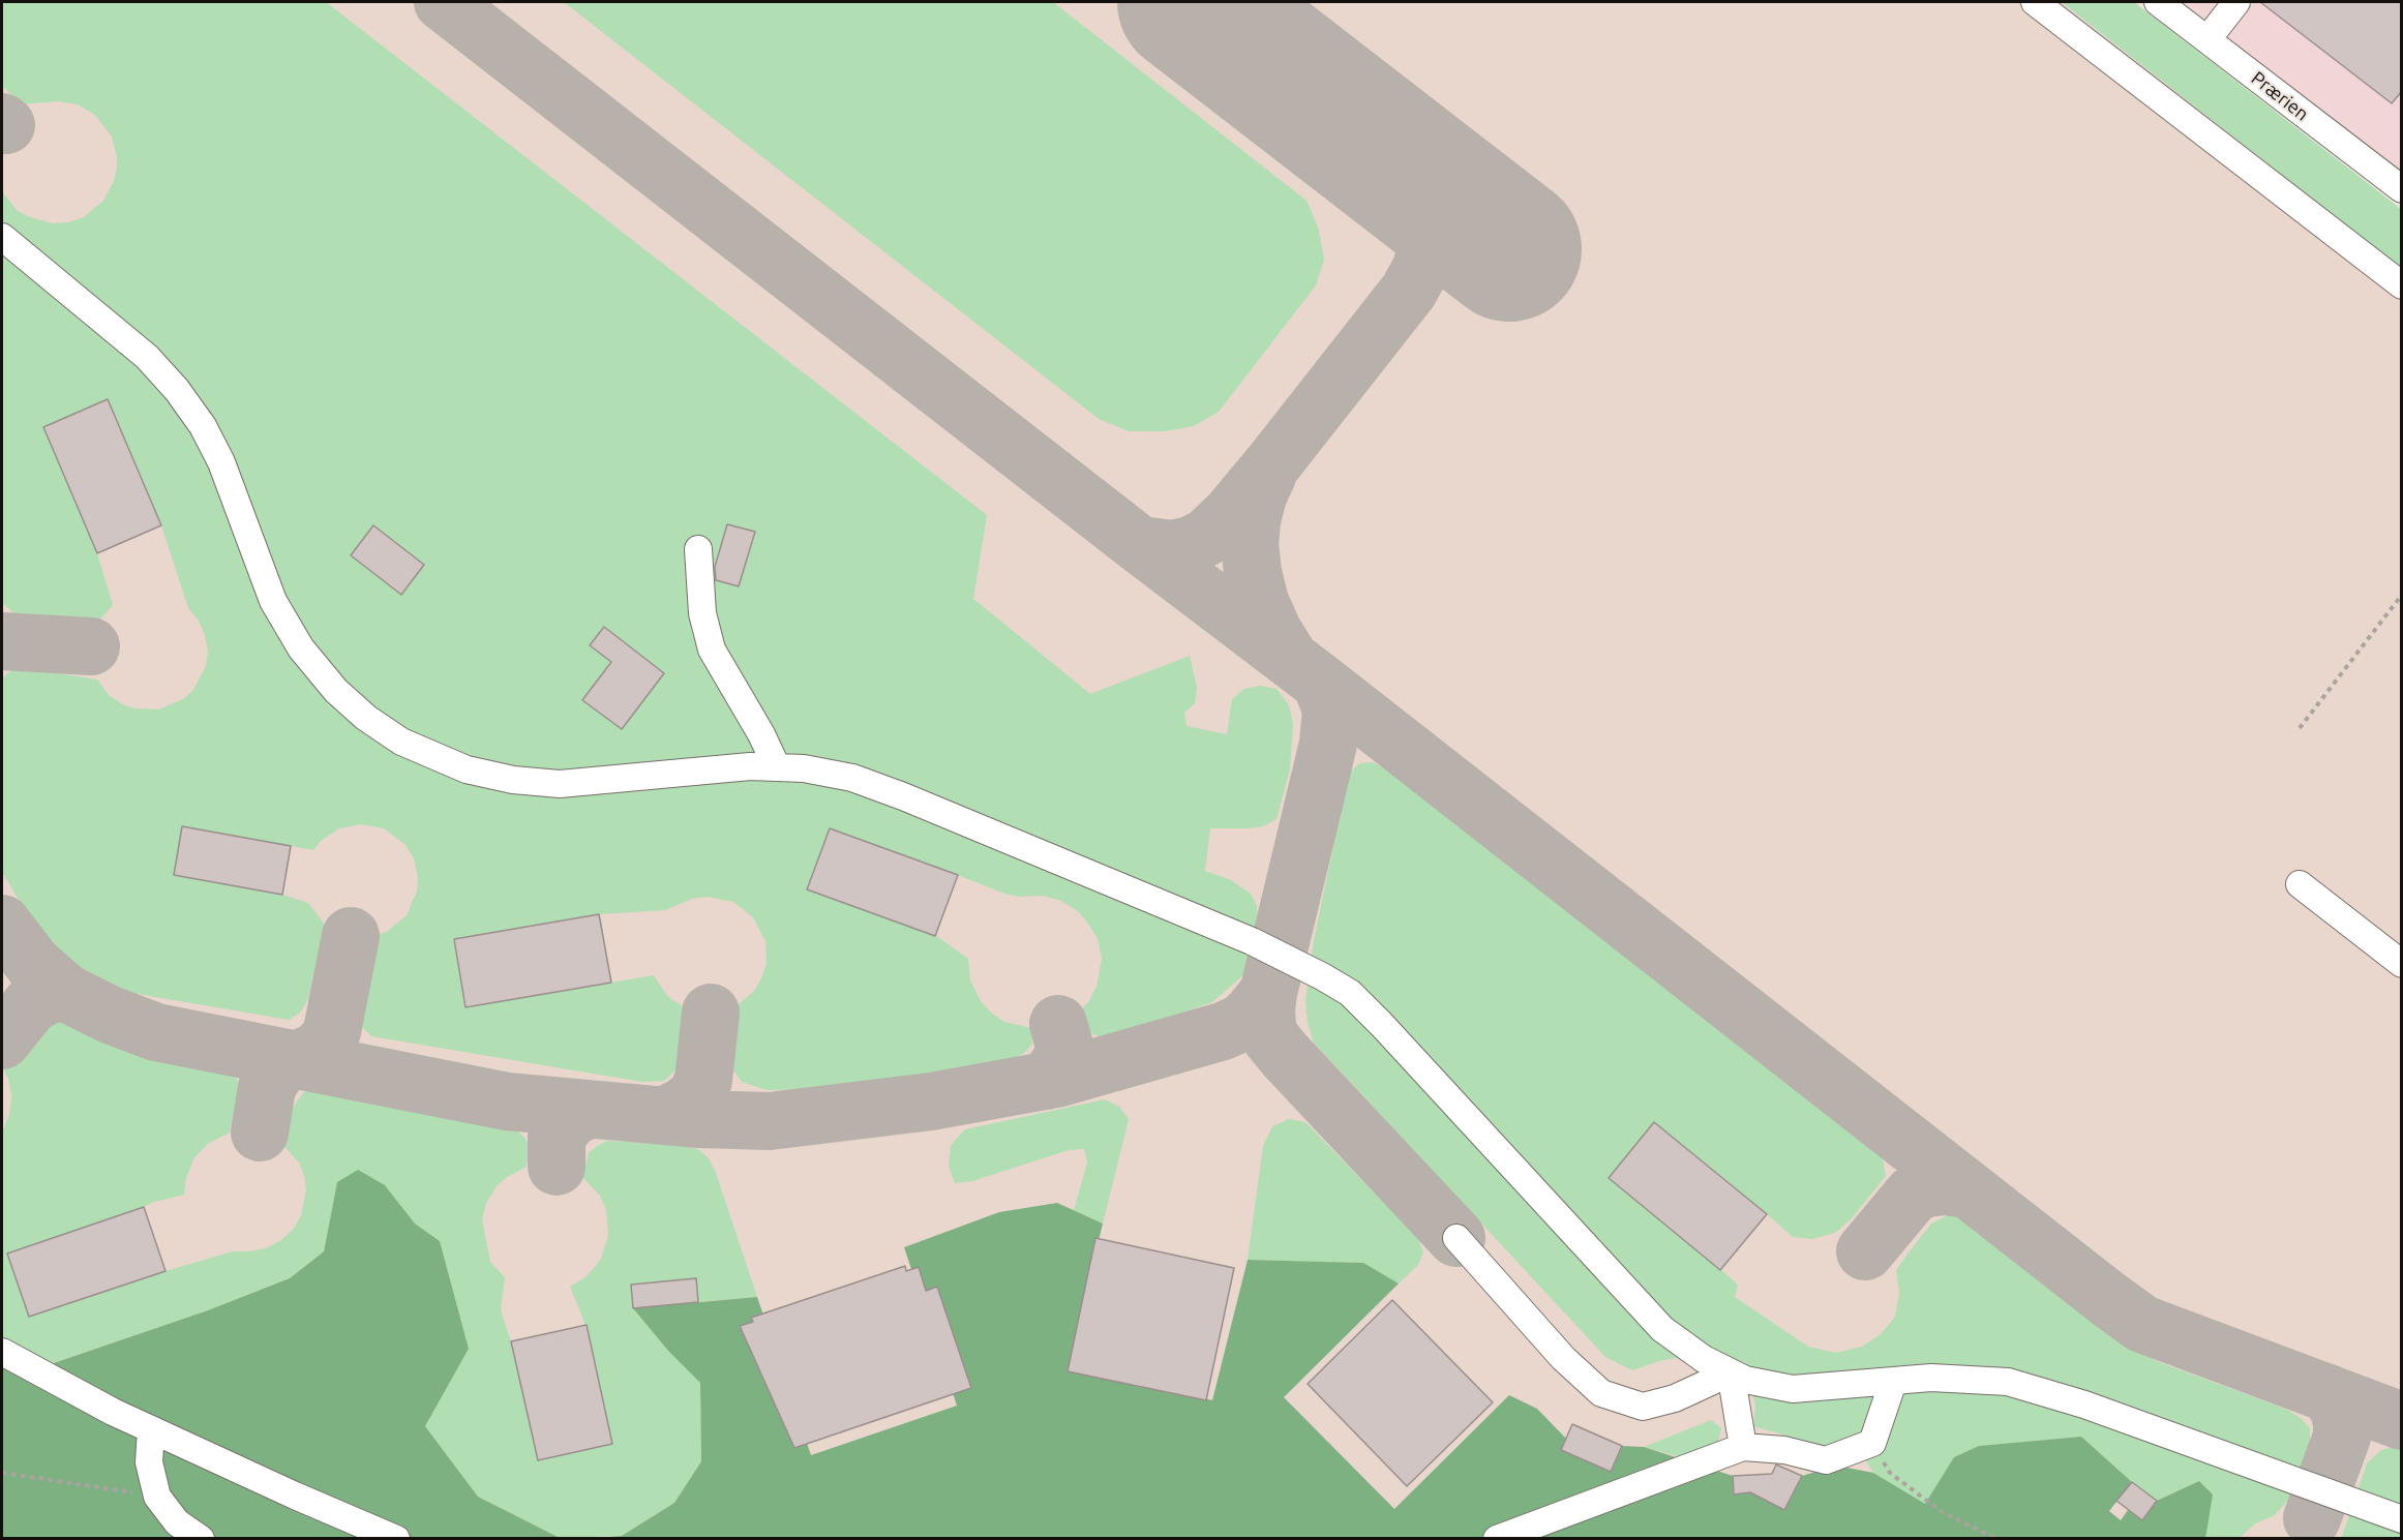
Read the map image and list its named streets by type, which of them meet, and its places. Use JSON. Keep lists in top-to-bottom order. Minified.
{"streets":{"street":["Prærien"]}}
